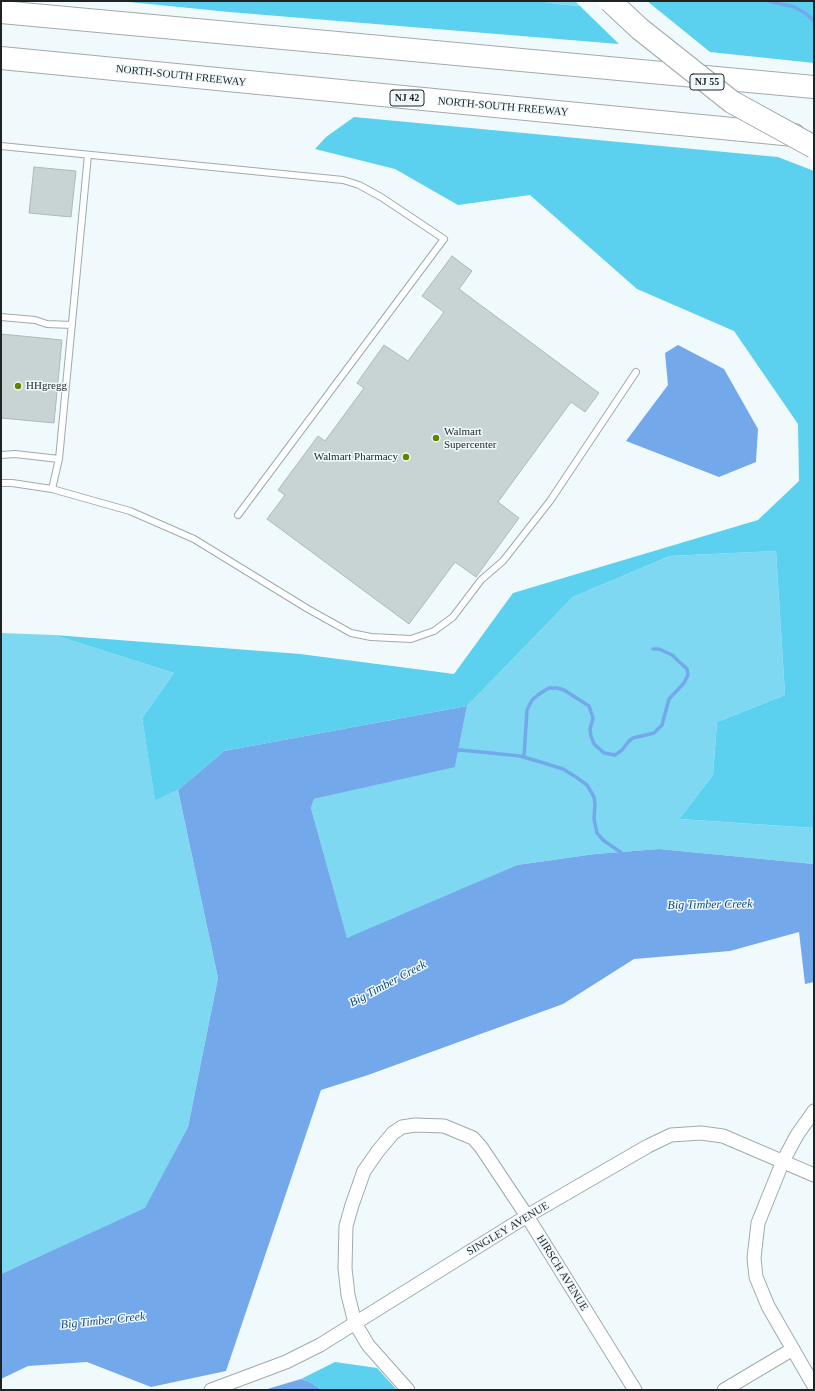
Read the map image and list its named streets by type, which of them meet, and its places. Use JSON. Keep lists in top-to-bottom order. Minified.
{"streets":{"highway":["NORTH-SOUTH FREEWAY","NJ 55","NJ 42"],"street":["SINGLEY AVENUE","HIRSCH AVENUE"]},"crossings":[["SINGLEY AVENUE","HIRSCH AVENUE"]],"water":["Big Timber Creek"],"places":["HHgregg","Walmart Supercenter","Walmart Pharmacy"]}
